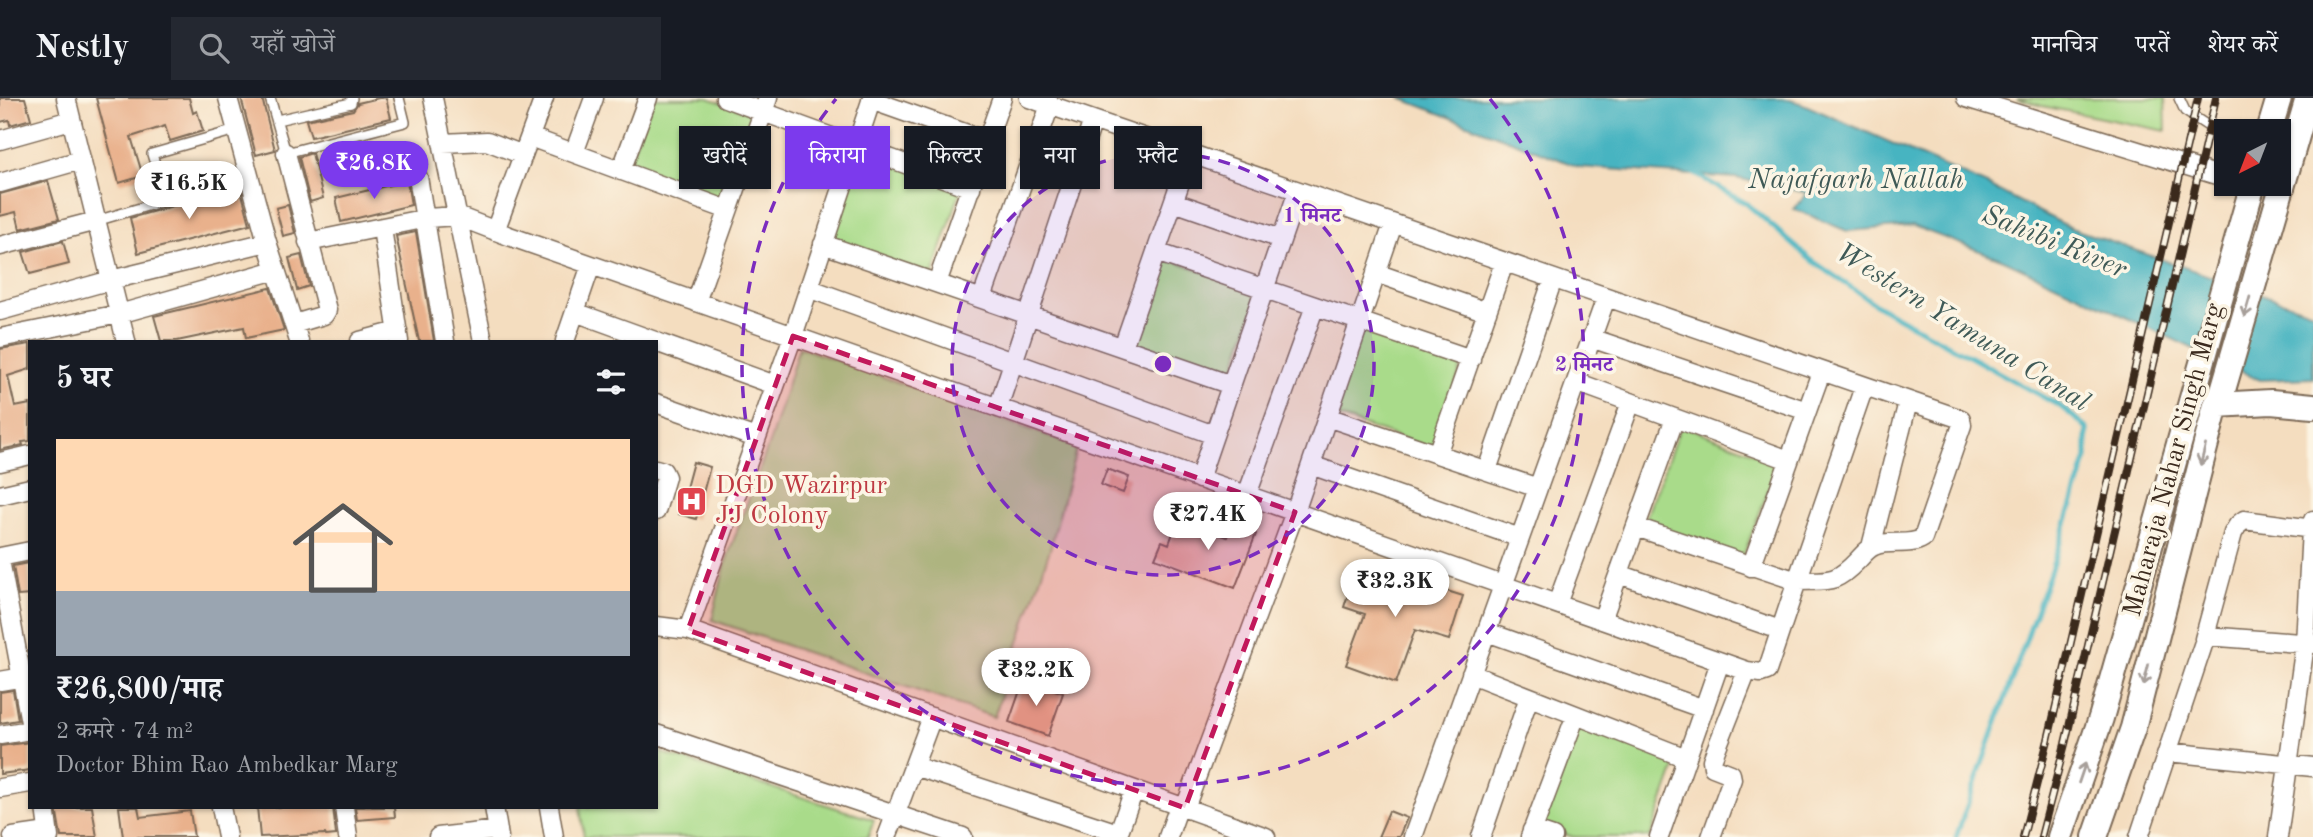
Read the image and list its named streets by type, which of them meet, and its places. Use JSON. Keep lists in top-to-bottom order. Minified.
{"streets":{"main road":["Maharaja Nahar Singh Marg"]},"water":["Najafgarh Nallah","Sahibi River","Western Yamuna Canal"],"places":{"hospital":["DGD Wazirpur JJ Colony"]},"north":"bottom left","page":{"header":"Nestly","search":"यहाँ खोजें","nav":["मानचित्र","परतें","शेयर करें"],"chip":["खरीदें","किराया","फ़िल्टर","नया","फ़्लैट"],"price":["₹26.8K","₹16.5K","₹27.4K","₹32.3K","₹32.2K"],"heading":"5 घर","list":[{"name":"₹26,800/माह","note":"2 कमरे · 74 m² · Doctor Bhim Rao Ambedkar Marg"}]},"rings":["1 मिनट","2 मिनट"]}
